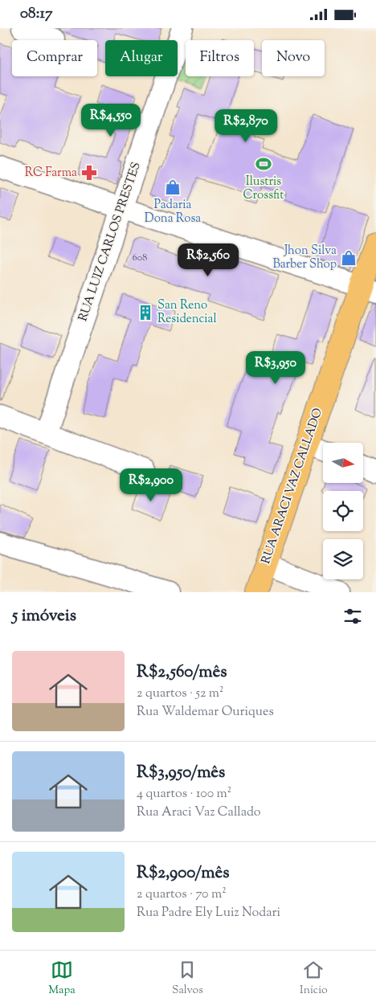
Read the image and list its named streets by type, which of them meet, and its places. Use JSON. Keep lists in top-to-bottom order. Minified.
{"streets":{"main road":["RUA ARACI VAZ CALLADO"],"street":["RUA LUIZ CARLOS PRESTES"]},"places":{"sports":["Ilustris Crossfit"],"pharmacy":["RC Farma"],"shop":["Padaria Dona Rosa","Jhon Silva Barber Shop"],"building":["San Reno Residencial"]},"house_numbers":["608"],"north":"right","page":{"status":"08:17","chip":["Comprar","Alugar","Filtros","Novo"],"price":["R$4,550","R$2,870","R$2,560","R$3,950","R$2,900"],"heading":"5 imóveis","list":[{"name":"R$2,560/mês","note":"2 quartos · 52 m² · Rua Waldemar Ouriques"},{"name":"R$3,950/mês","note":"4 quartos · 100 m² · Rua Araci Vaz Callado"},{"name":"R$2,900/mês","note":"2 quartos · 70 m² · Rua Padre Ely Luiz Nodari"}],"tabs":["Mapa","Salvos","Início"]}}
